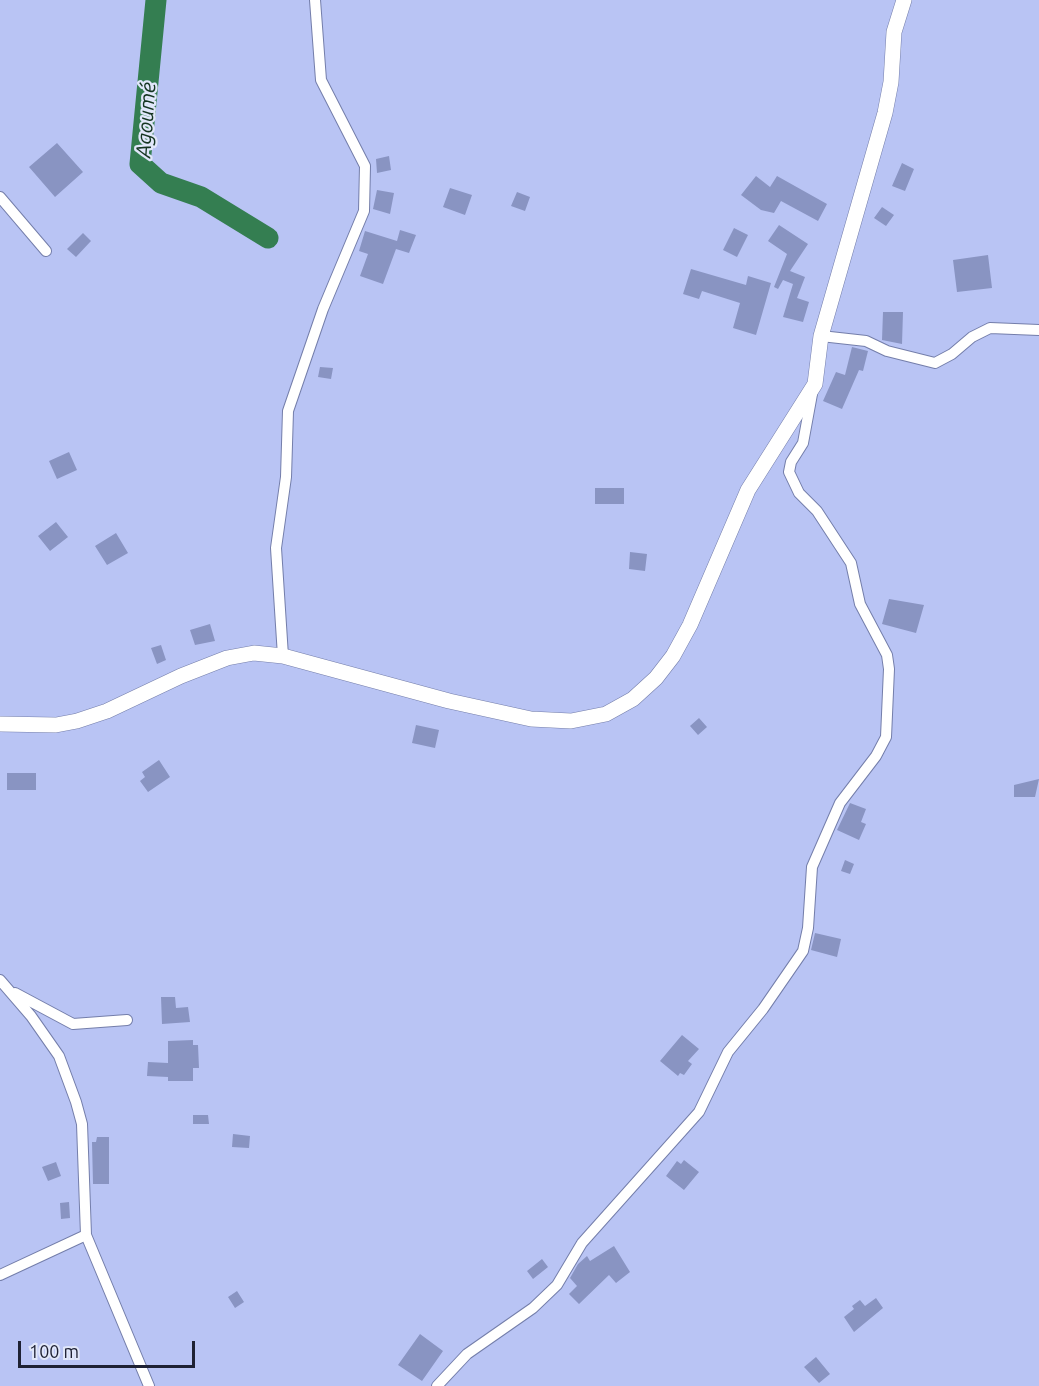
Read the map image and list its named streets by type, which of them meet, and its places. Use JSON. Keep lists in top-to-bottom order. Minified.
{"water":["Agoumé"],"scale_bar":"100 m"}
